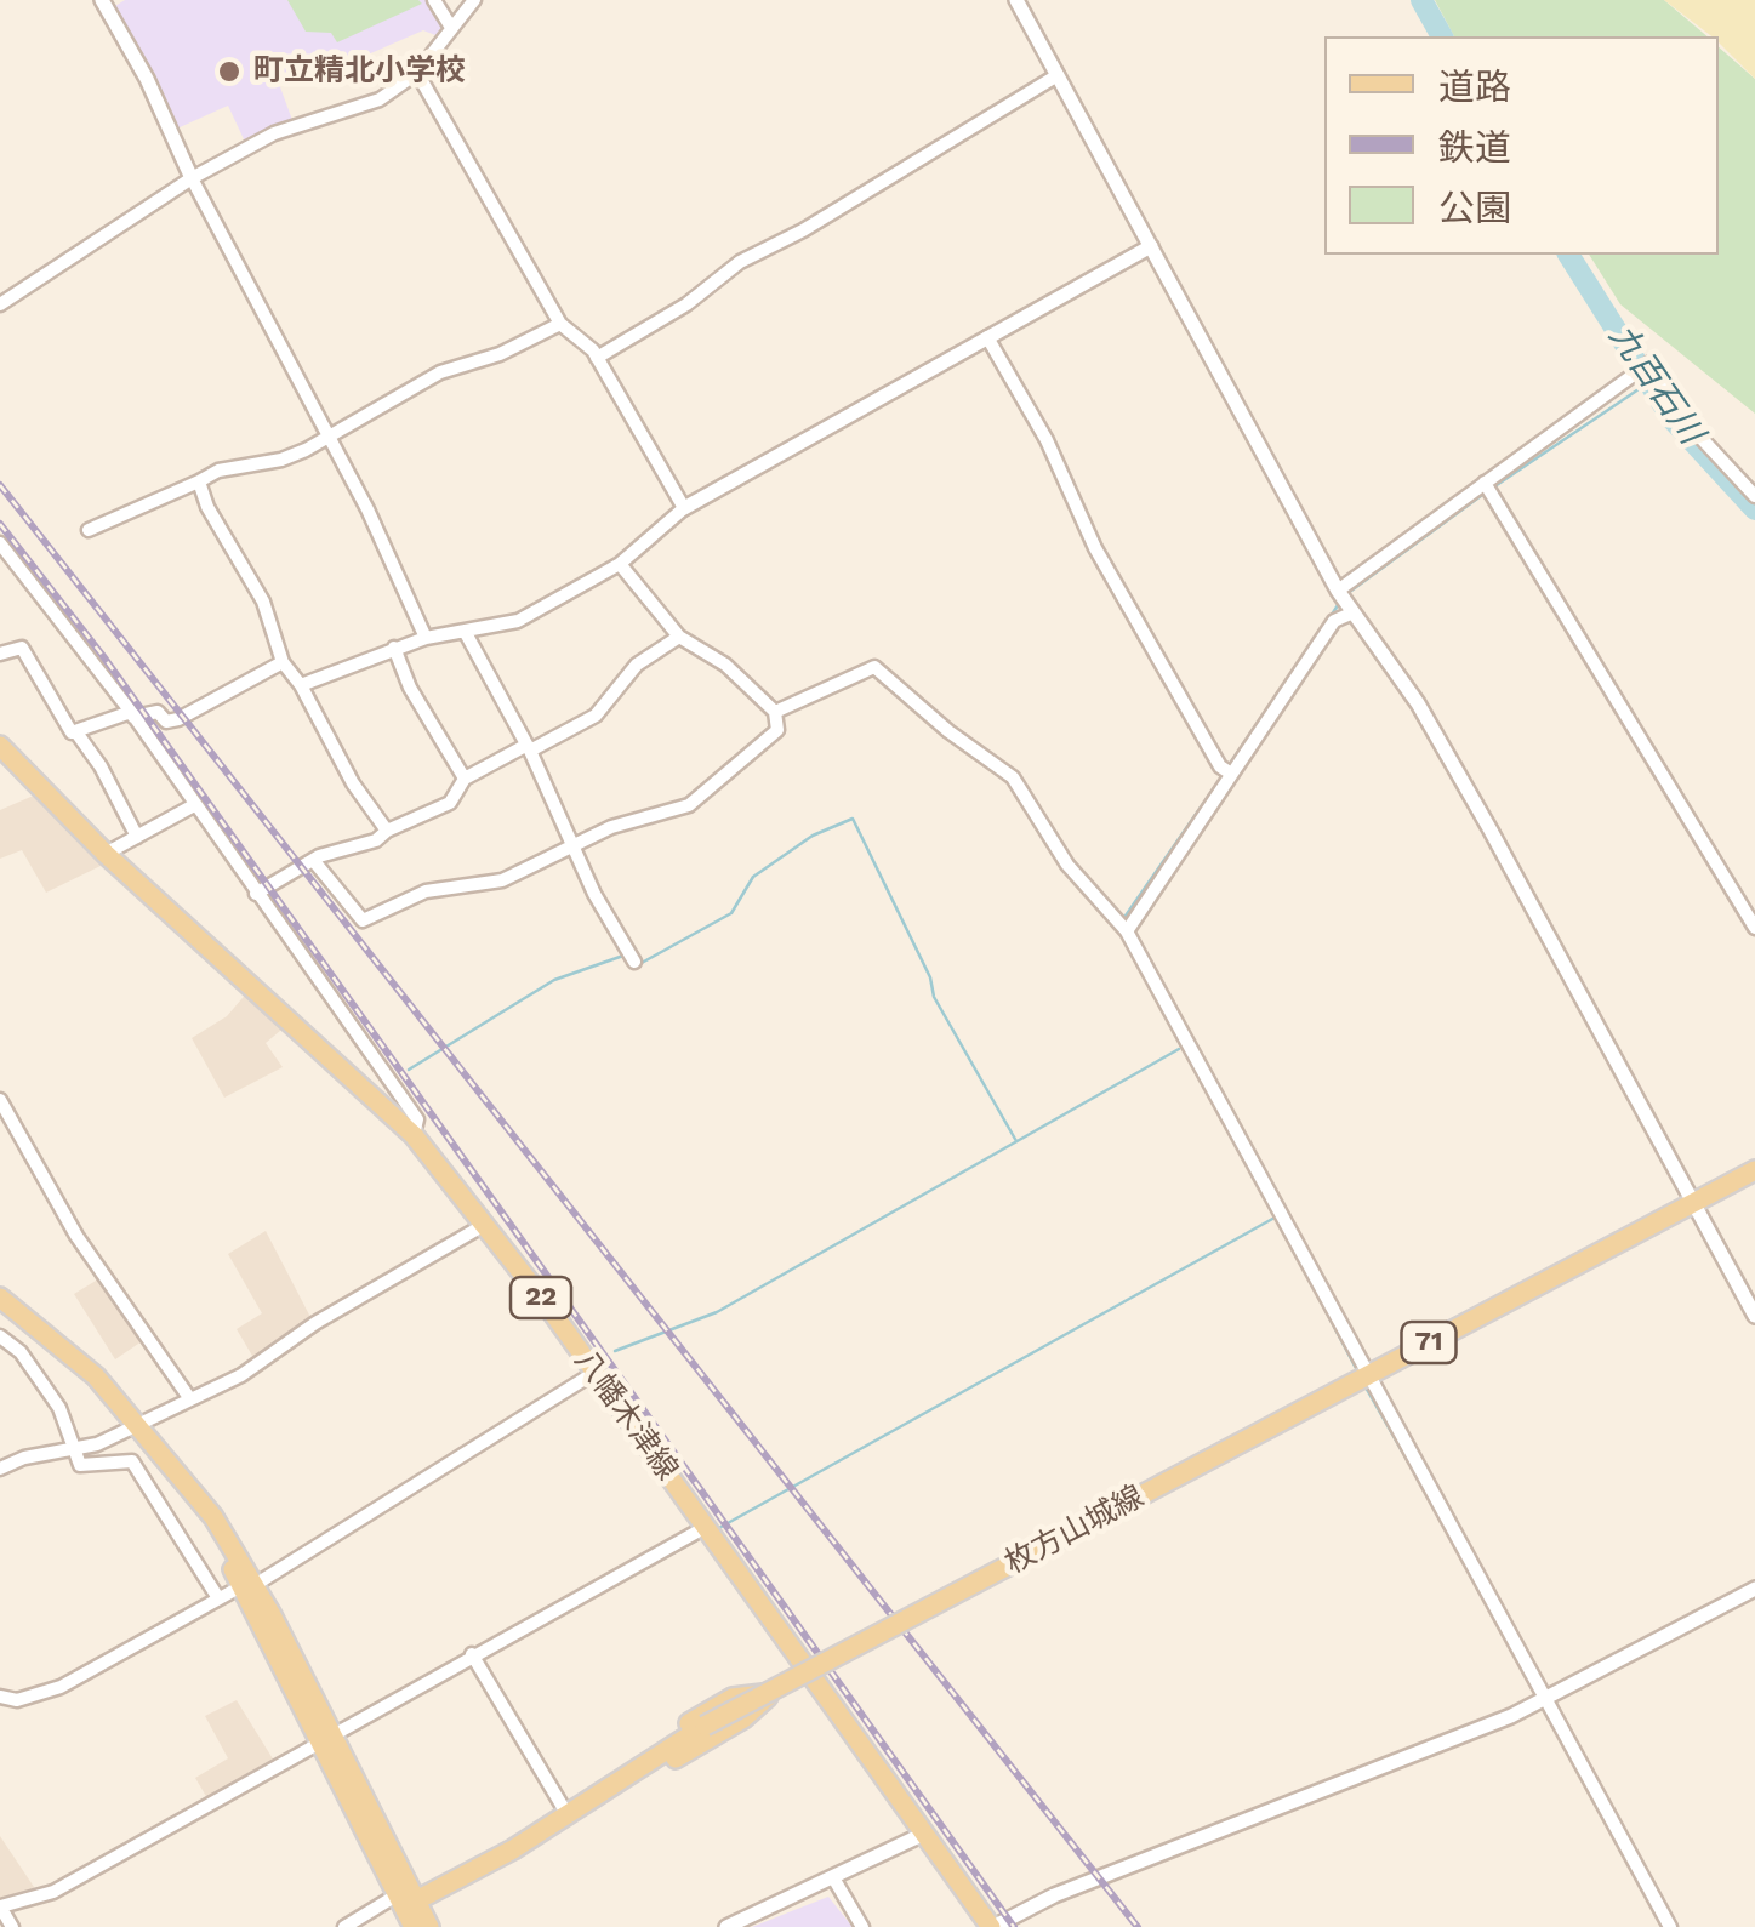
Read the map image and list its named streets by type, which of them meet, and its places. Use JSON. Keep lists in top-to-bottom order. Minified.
{"streets":{"main road":["22","71","八幡木津線","枚方山城線"]},"crossings":[["71","八幡木津線"],["71","枚方山城線"]],"water":["九百石川"],"places":["町立精北小学校"],"legend":["道路","鉄道","公園"]}
